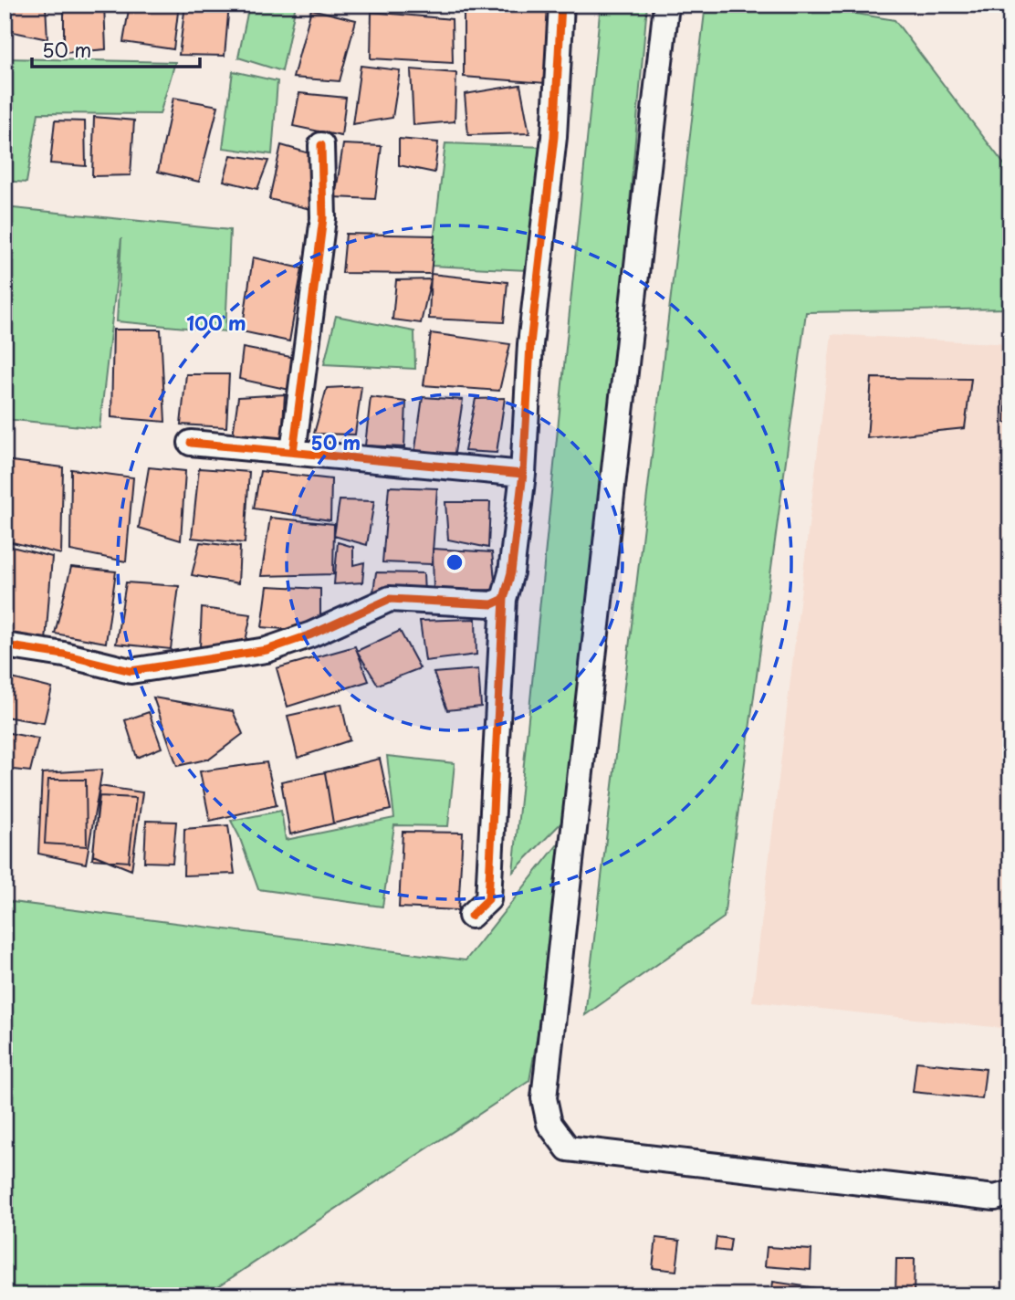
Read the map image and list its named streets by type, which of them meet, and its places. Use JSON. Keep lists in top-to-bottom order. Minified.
{"scale_bar":"50 m","rings":["100 m","50 m"]}
